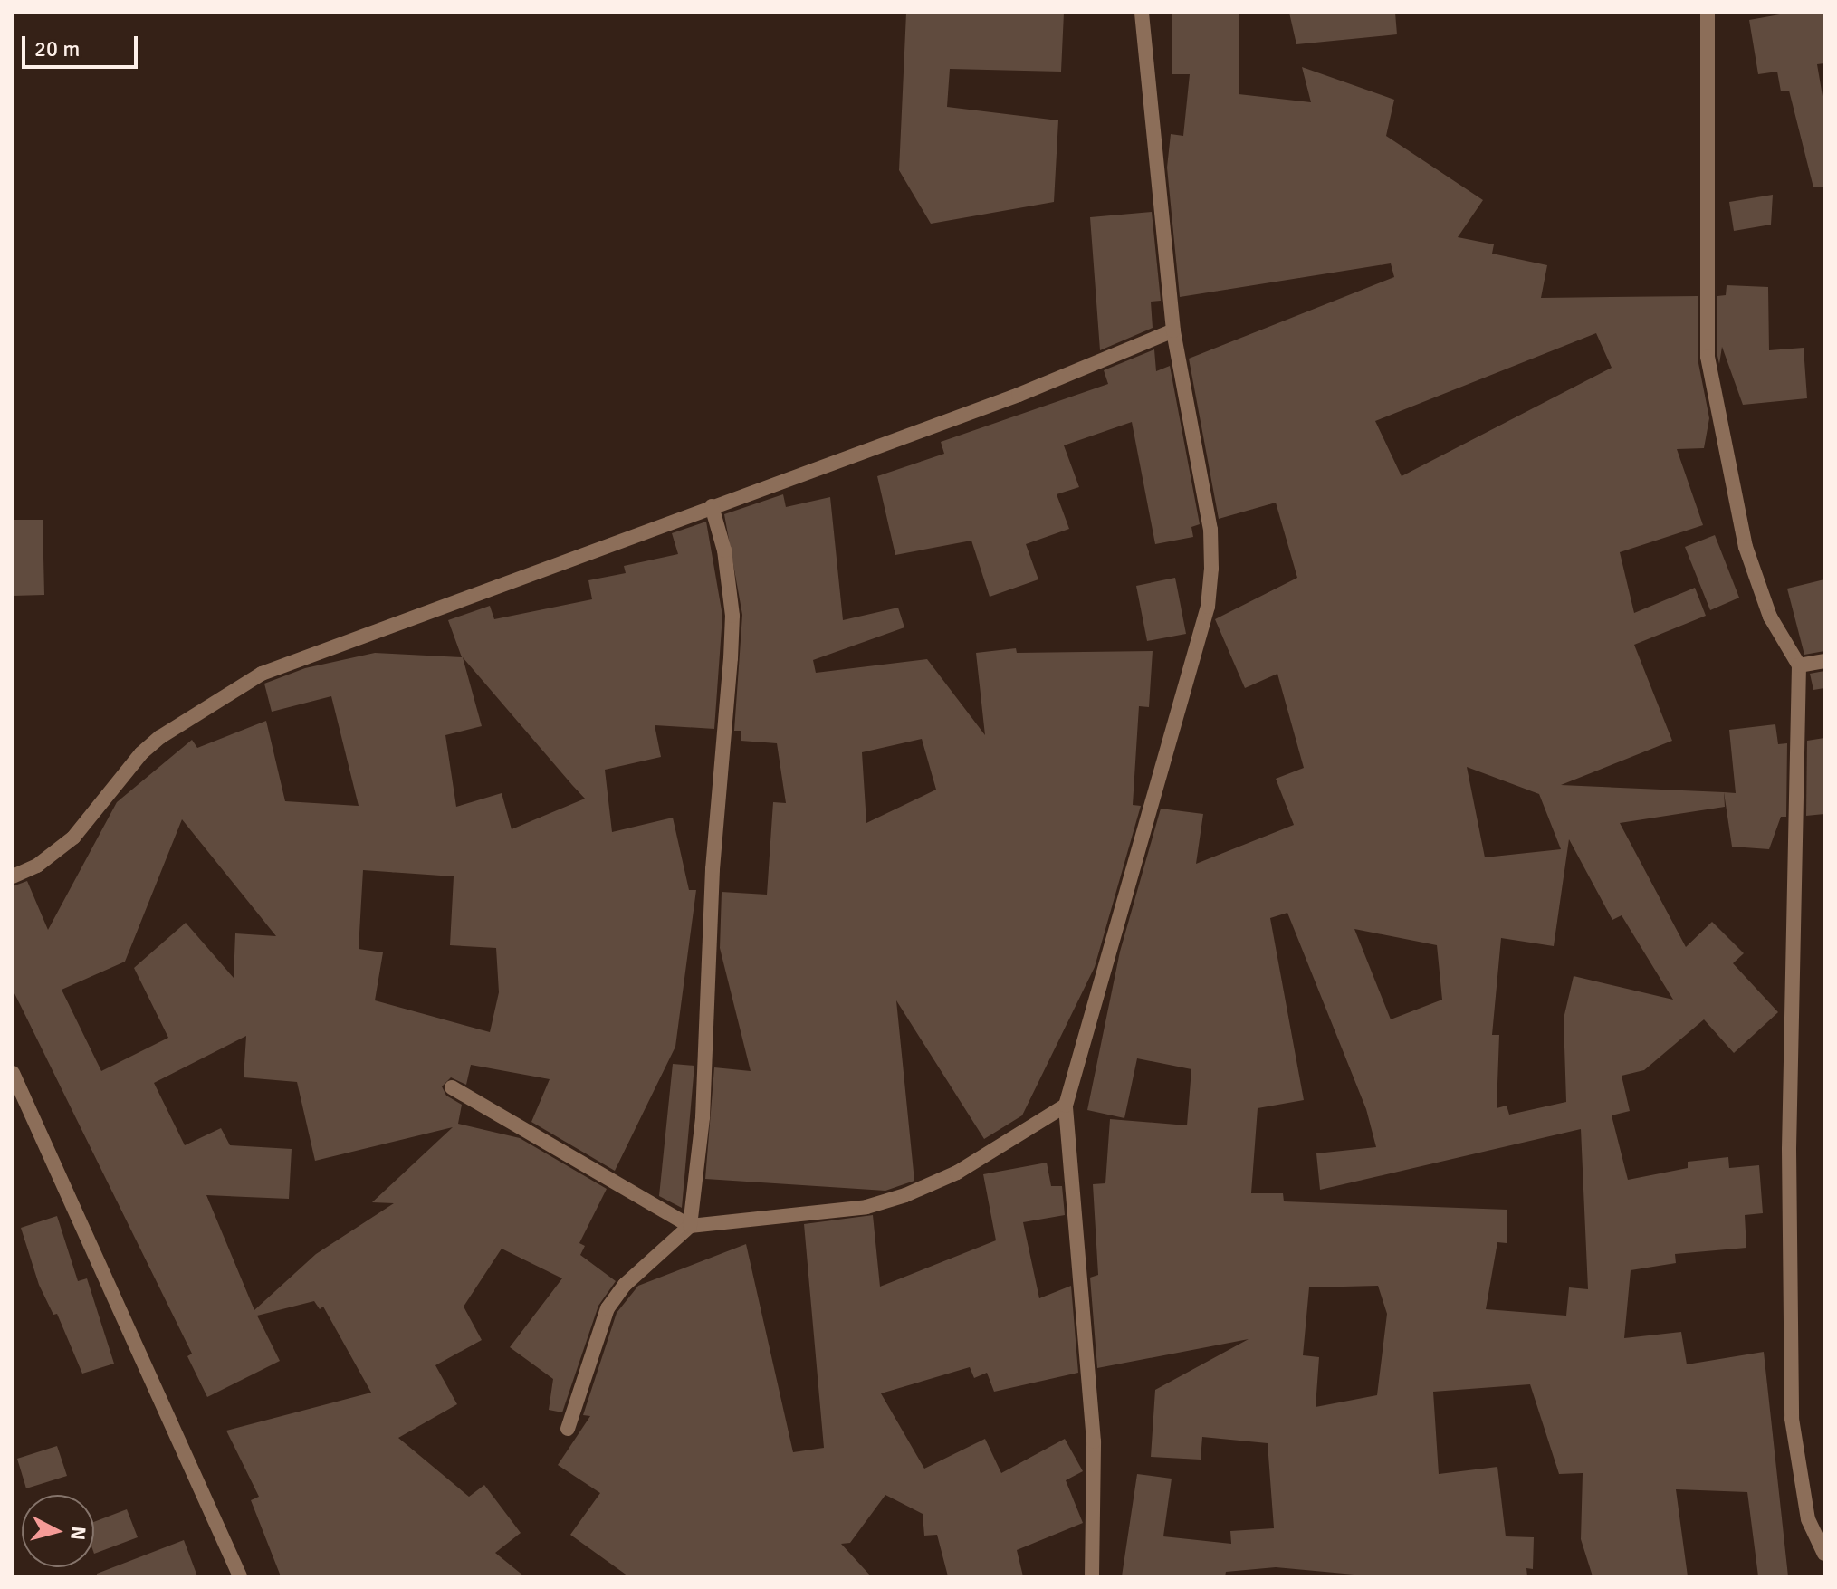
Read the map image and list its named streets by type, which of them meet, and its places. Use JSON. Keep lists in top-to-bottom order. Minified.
{"scale_bar":"20 m","north":"right"}
